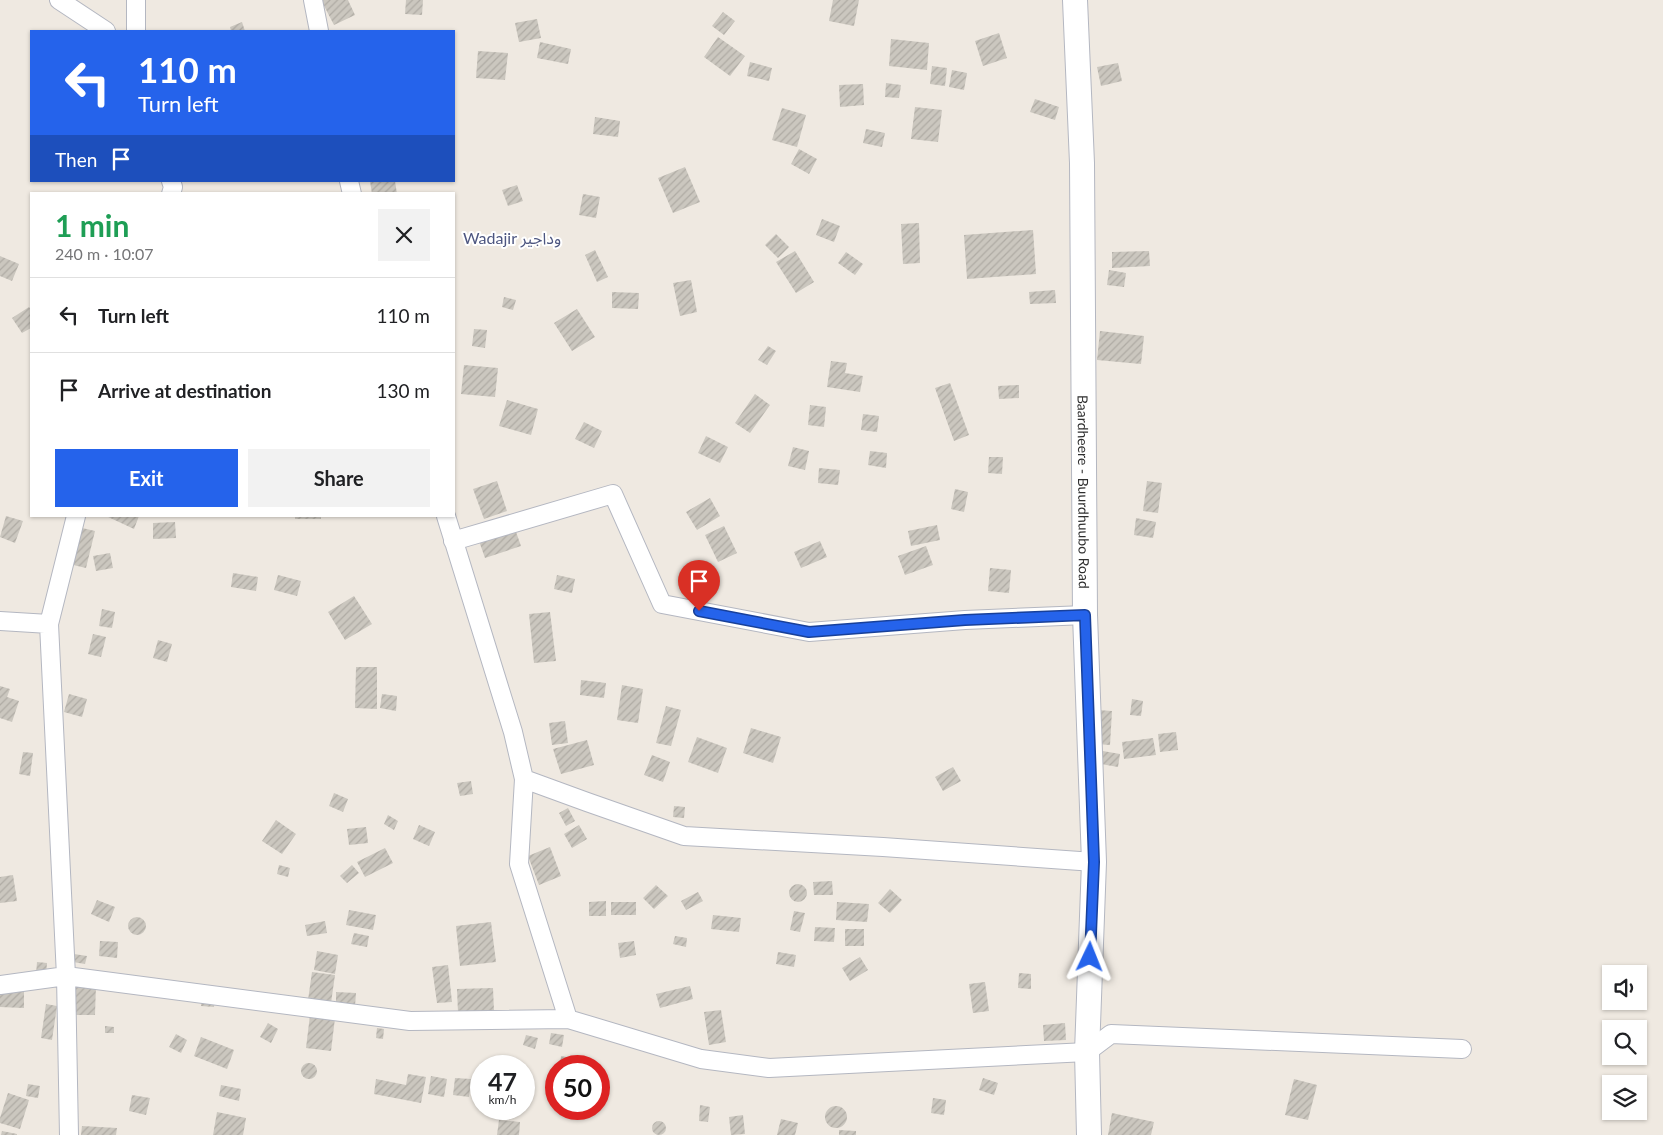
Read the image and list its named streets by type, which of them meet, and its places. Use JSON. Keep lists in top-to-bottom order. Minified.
{"streets":{"main road":["Baardheere - Buurdhuubo Road"]},"districts":["Wadajir وداجير"],"page":{"turn":["110 m","Turn left"],"then":"Then","heading":["1 min","240 m · 10:07"],"list":[{"name":"Turn left","value":"110 m"},{"name":"Arrive at destination","value":"130 m"}],"buttons":["Exit","Share"],"speed":"47 km/h","limit":"50"}}
